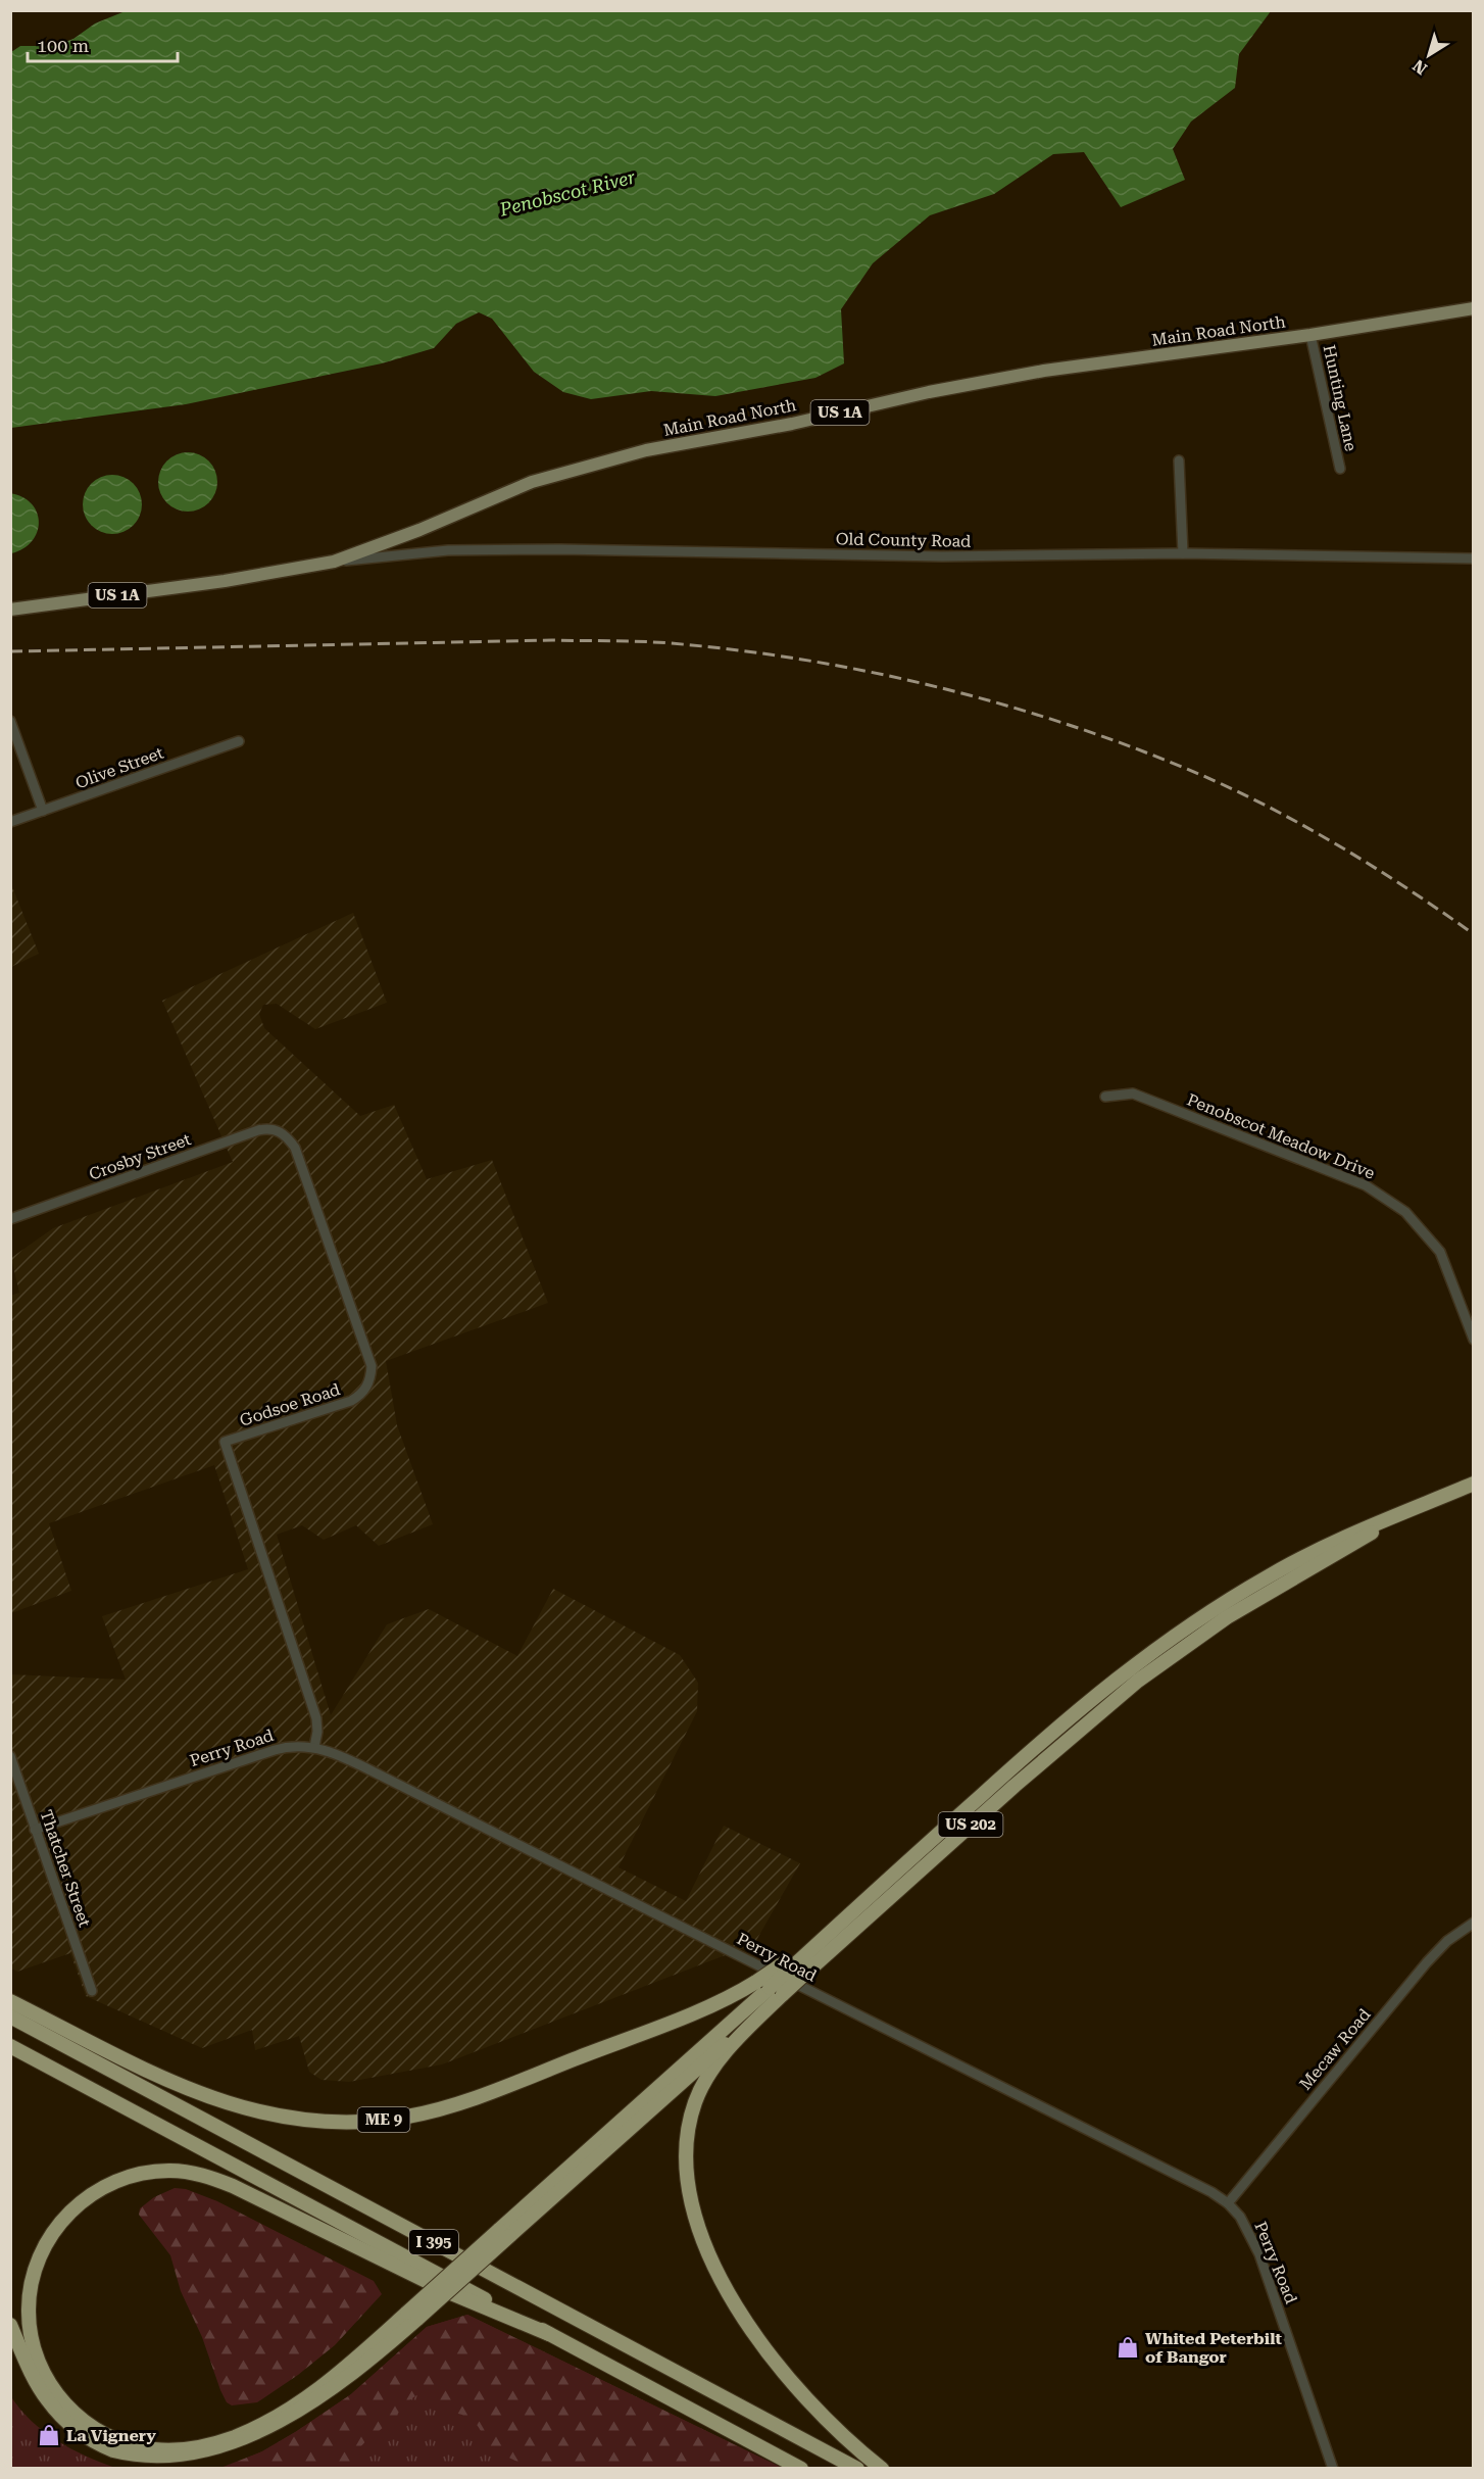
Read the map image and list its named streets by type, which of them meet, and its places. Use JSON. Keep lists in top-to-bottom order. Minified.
{"streets":{"highway":["US 202","ME 9","I 395"],"main road":["Main Road North","US 1A"],"street":["Hunting Lane","Old County Road","Olive Street","Penobscot Meadow Drive","Crosby Street","Godsoe Road","Perry Road","Thatcher Street","Mecaw Road"]},"crossings":[["Main Road North","Hunting Lane"],["Main Road North","Old County Road"],["Crosby Street","Godsoe Road"],["Godsoe Road","Perry Road"],["Perry Road","Thatcher Street"],["Perry Road","Mecaw Road"],["US 202","ME 9"]],"water":["Penobscot River"],"places":{"shop":["Whited Peterbilt of Bangor","La Vignery"]},"scale_bar":"100 m","north":"bottom left"}
